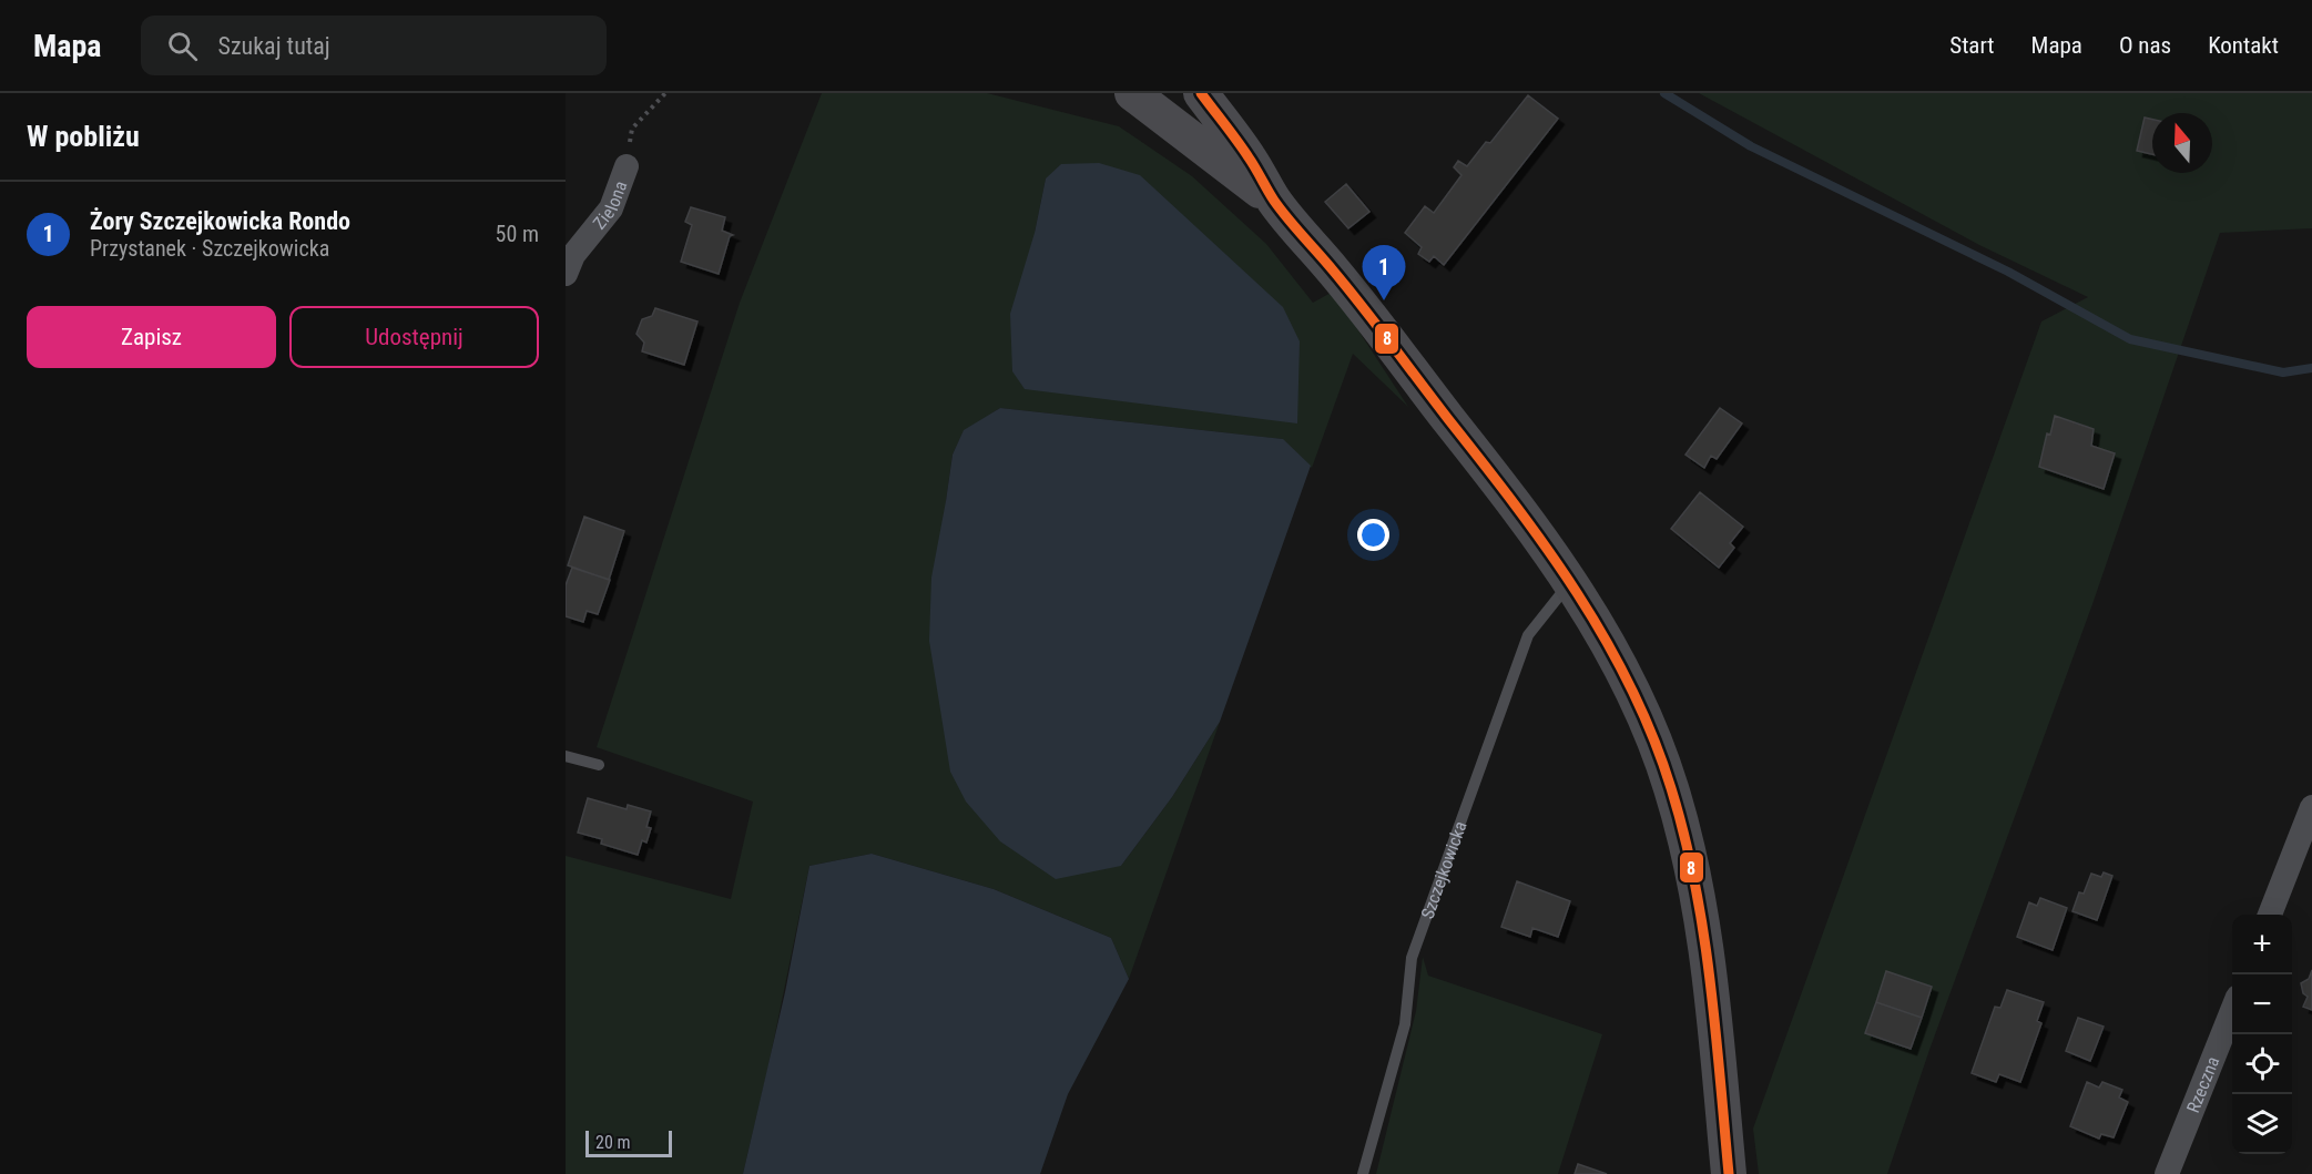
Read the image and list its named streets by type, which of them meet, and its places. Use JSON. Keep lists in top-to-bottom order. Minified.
{"streets":{"street":["Zielona","Rzeczna"],"lane":["Szczejkowicka"]},"lines":["transit line 8"],"scale_bar":"20 m","north":"top","page":{"header":"Mapa","search":"Szukaj tutaj","nav":["Start","Mapa","O nas","Kontakt"],"heading":"W pobliżu","list":[{"mark":"1","name":"Żory Szczejkowicka Rondo","note":"Przystanek · Szczejkowicka","value":"50 m"}],"pins":"1","buttons":["Zapisz","Udostępnij"],"map_buttons":["+","−"],"scale":"20 m"}}
